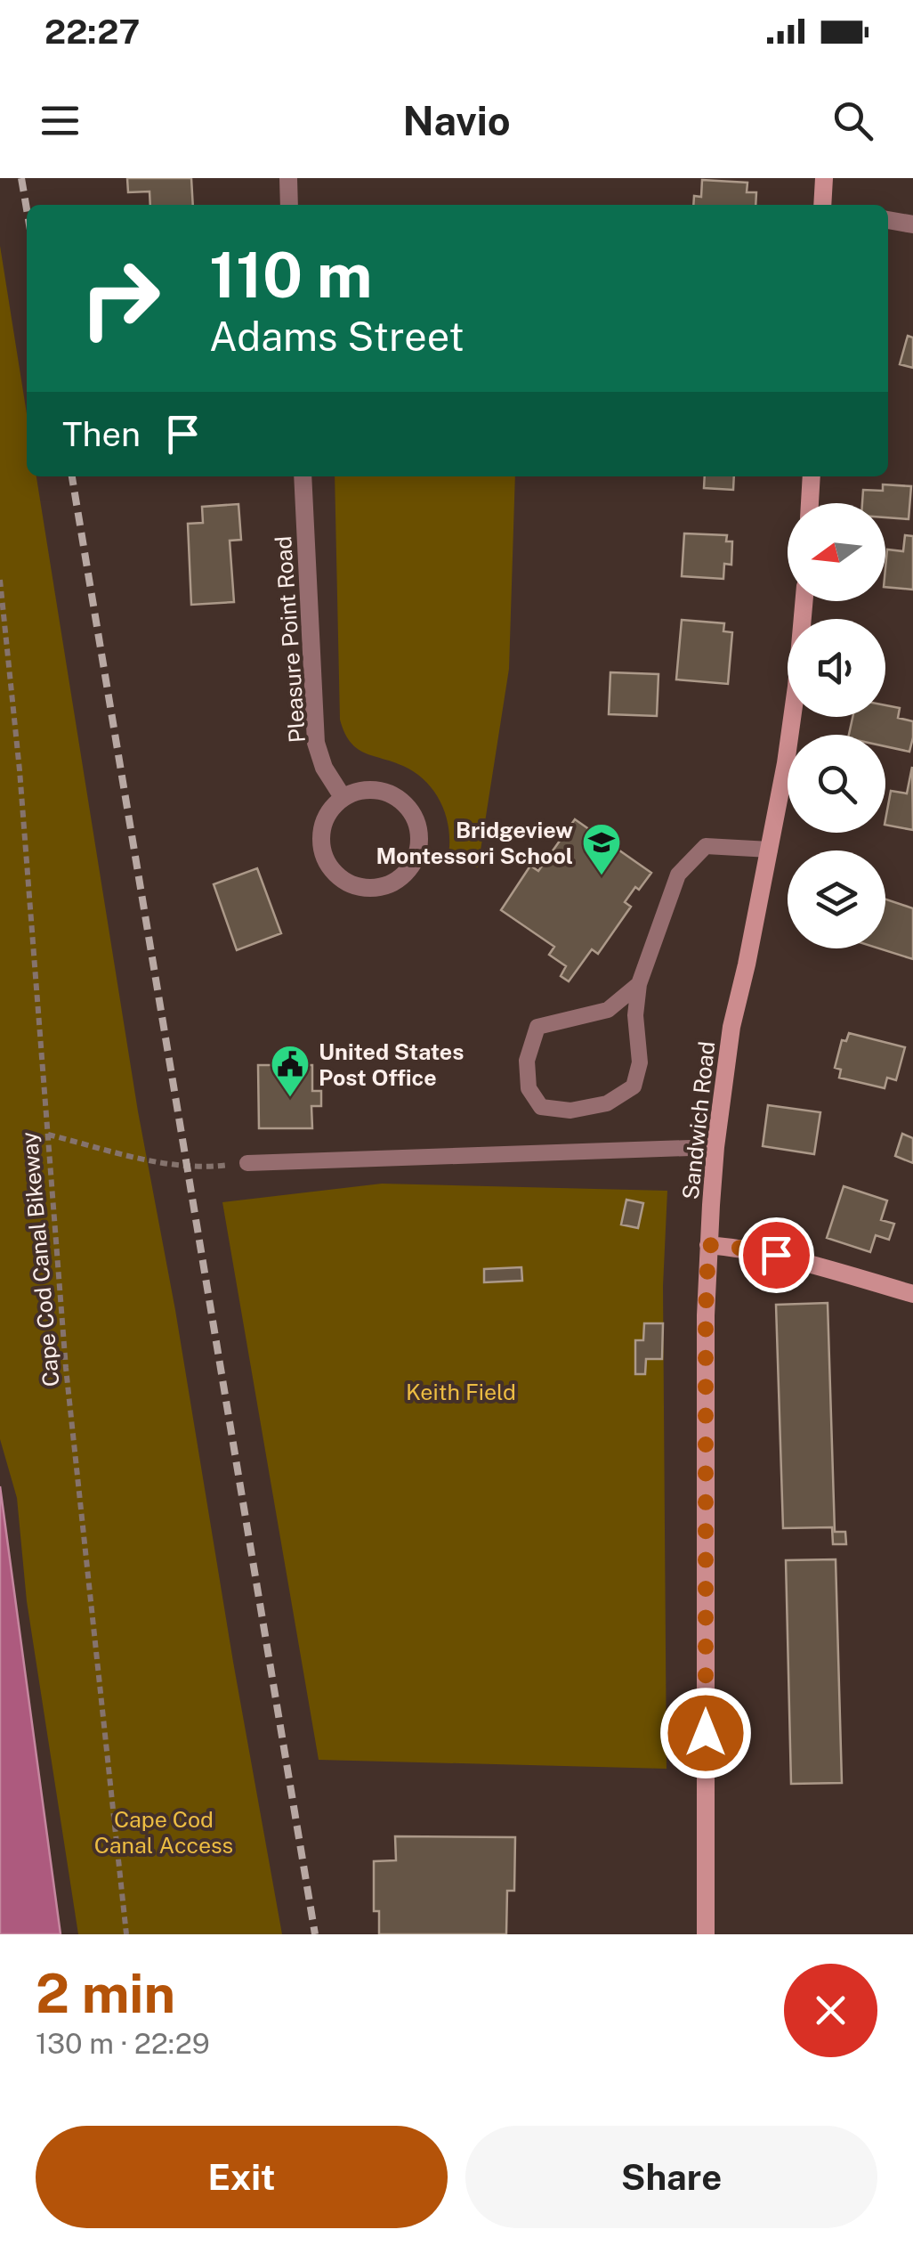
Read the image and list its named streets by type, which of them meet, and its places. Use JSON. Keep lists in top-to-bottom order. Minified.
{"streets":{"main road":["Sandwich Road"],"street":["Pleasure Point Road"],"path":["Cape Cod Canal Bikeway"]},"parks":["Keith Field","Cape Cod Canal Access"],"places":{"school or university":["Bridgeview Montessori School"],"public building":["United States Post Office"]},"north":"left","page":{"status":"22:27","header":"Navio","turn":["110 m","Adams Street"],"then":"Then","heading":["2 min","130 m · 22:29"],"buttons":["Exit","Share"]}}
